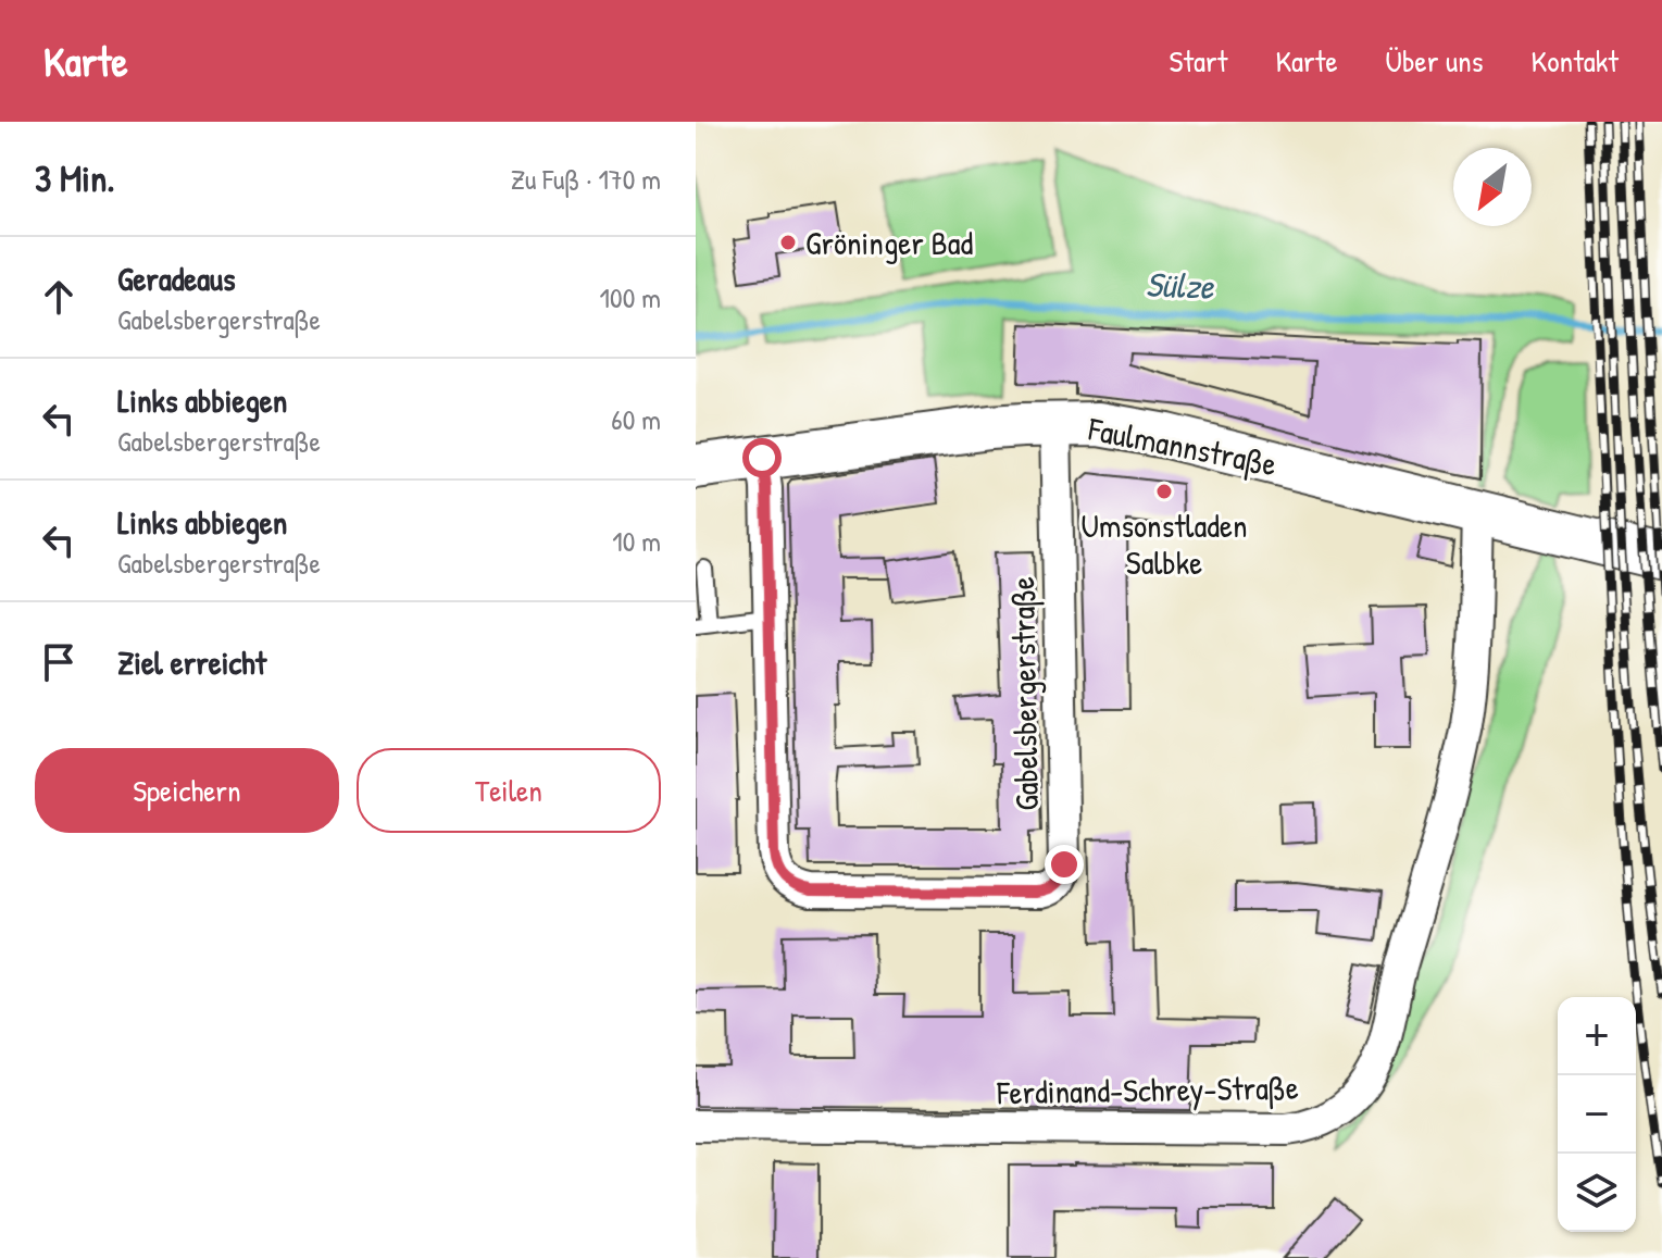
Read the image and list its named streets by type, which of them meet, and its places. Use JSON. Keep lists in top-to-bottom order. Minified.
{"streets":{"main road":["Faulmannstraße"],"street":["Gabelsbergerstraße","Ferdinand-Schrey-Straße"]},"crossings":[["Faulmannstraße","Gabelsbergerstraße"],["Faulmannstraße","Ferdinand-Schrey-Straße"]],"water":["Sülze"],"places":["Gröninger Bad","Umsonstladen Salbke"],"north":"bottom left","page":{"header":"Karte","nav":["Start","Karte","Über uns","Kontakt"],"heading":["3 Min.","Zu Fuß · 170 m"],"list":[["Geradeaus","Gabelsbergerstraße","100 m"],["Links abbiegen","Gabelsbergerstraße","60 m"],["Links abbiegen","Gabelsbergerstraße","10 m"],"Ziel erreicht"],"buttons":["Speichern","Teilen"],"map_buttons":["+","−"]}}
